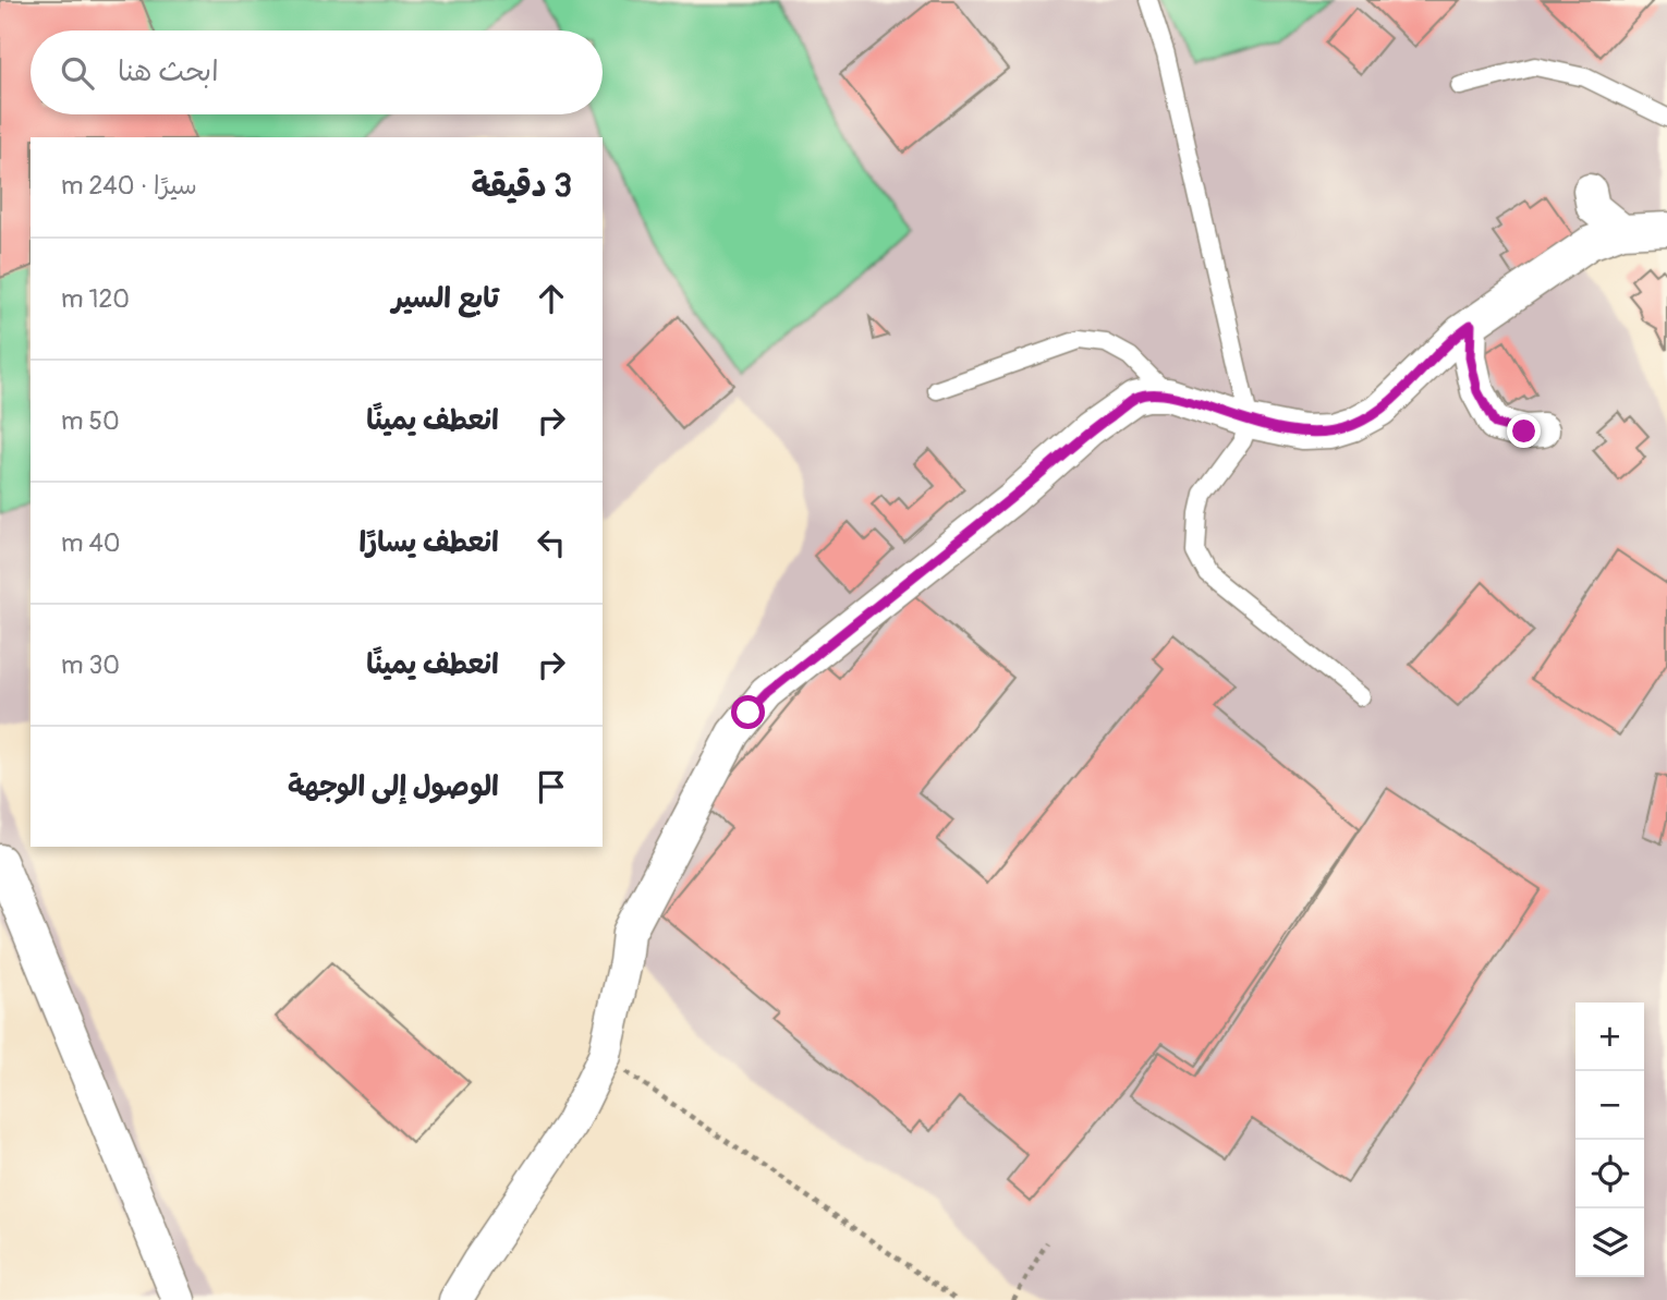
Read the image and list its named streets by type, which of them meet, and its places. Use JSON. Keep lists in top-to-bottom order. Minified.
{"page":{"search":"ابحث هنا","heading":["3 دقيقة","سيرًا · 240 m"],"list":[["تابع السير","120 m"],["انعطف يمينًا","50 m"],["انعطف يسارًا","40 m"],["انعطف يمينًا","30 m"],"الوصول إلى الوجهة"],"map_buttons":["+","−"]}}
